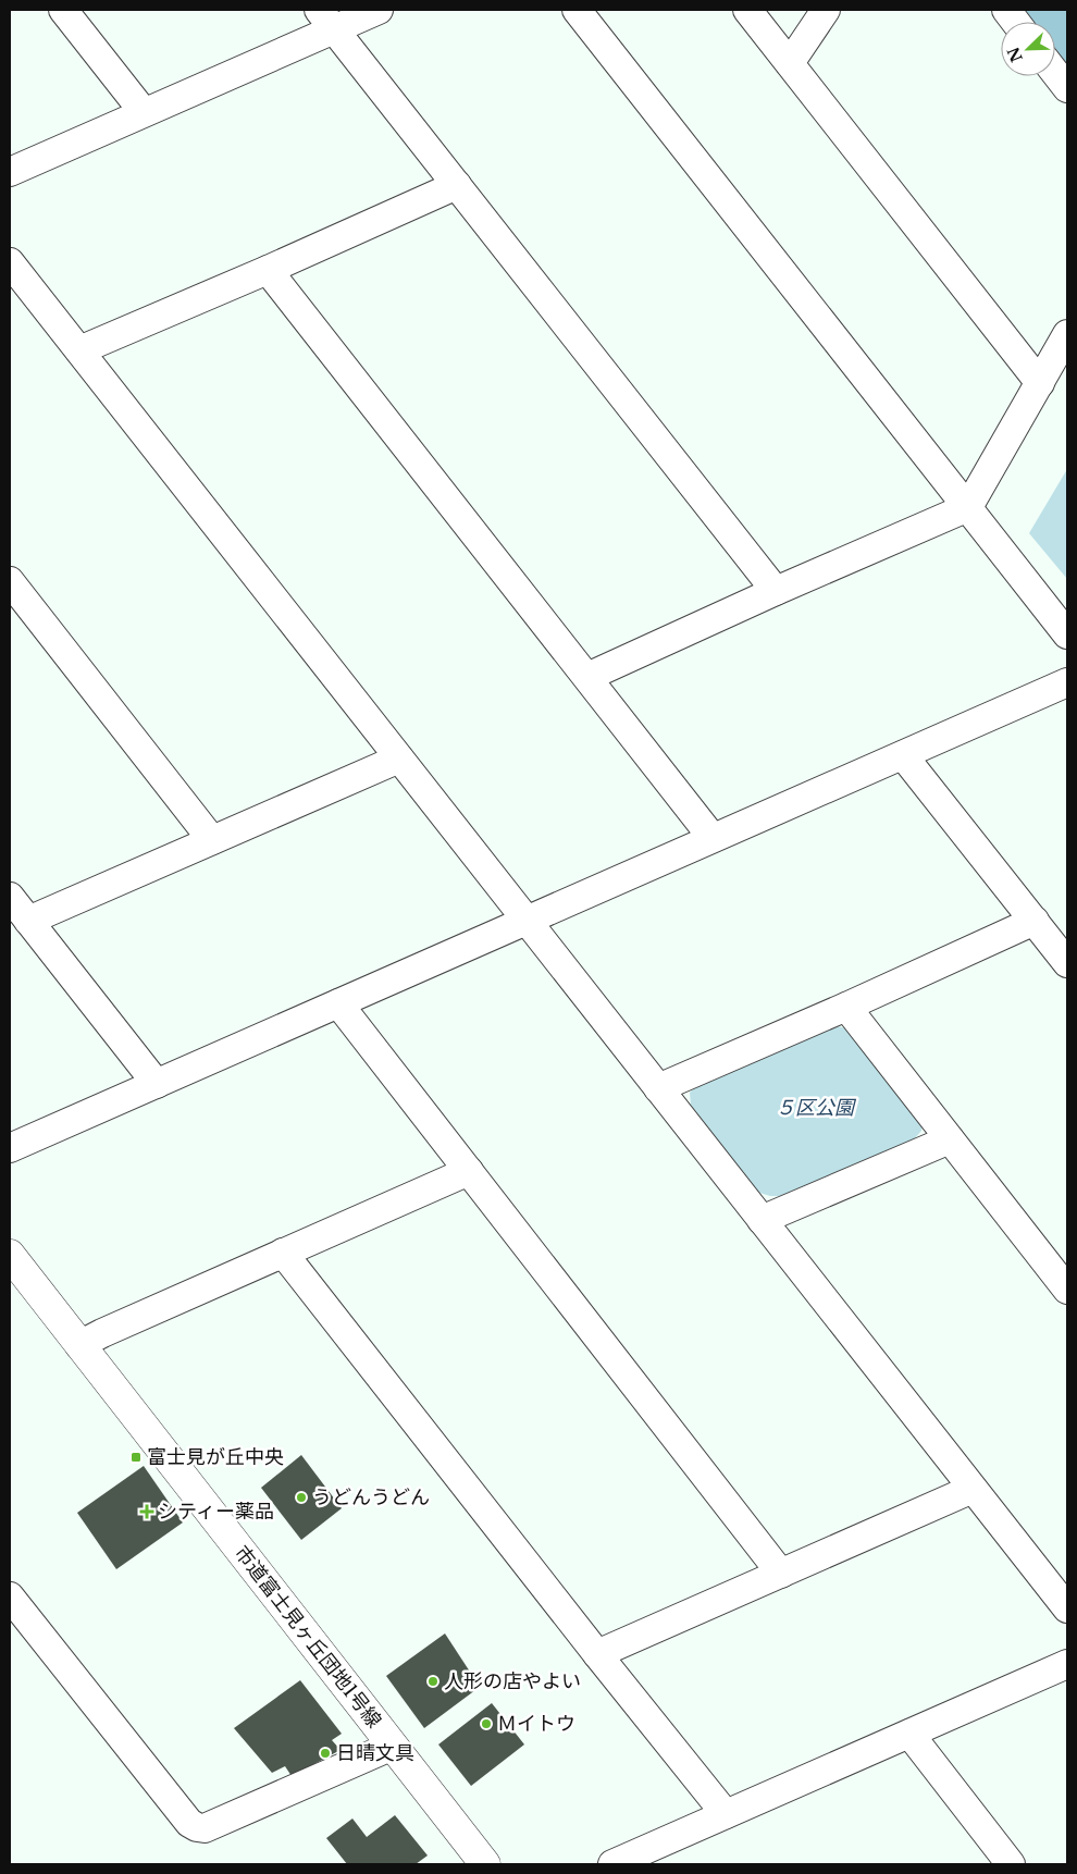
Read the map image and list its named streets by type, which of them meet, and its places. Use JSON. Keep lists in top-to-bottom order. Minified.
{"streets":{"street":["市道富士見ヶ丘団地1号線"]},"parks":["５区公園"],"places":{"transit":["富士見が丘中央"],"other":["うどんうどん","人形の店やよい","Ｍイトウ","日晴文具"],"health":["シティー薬品"]},"north":"bottom left"}
